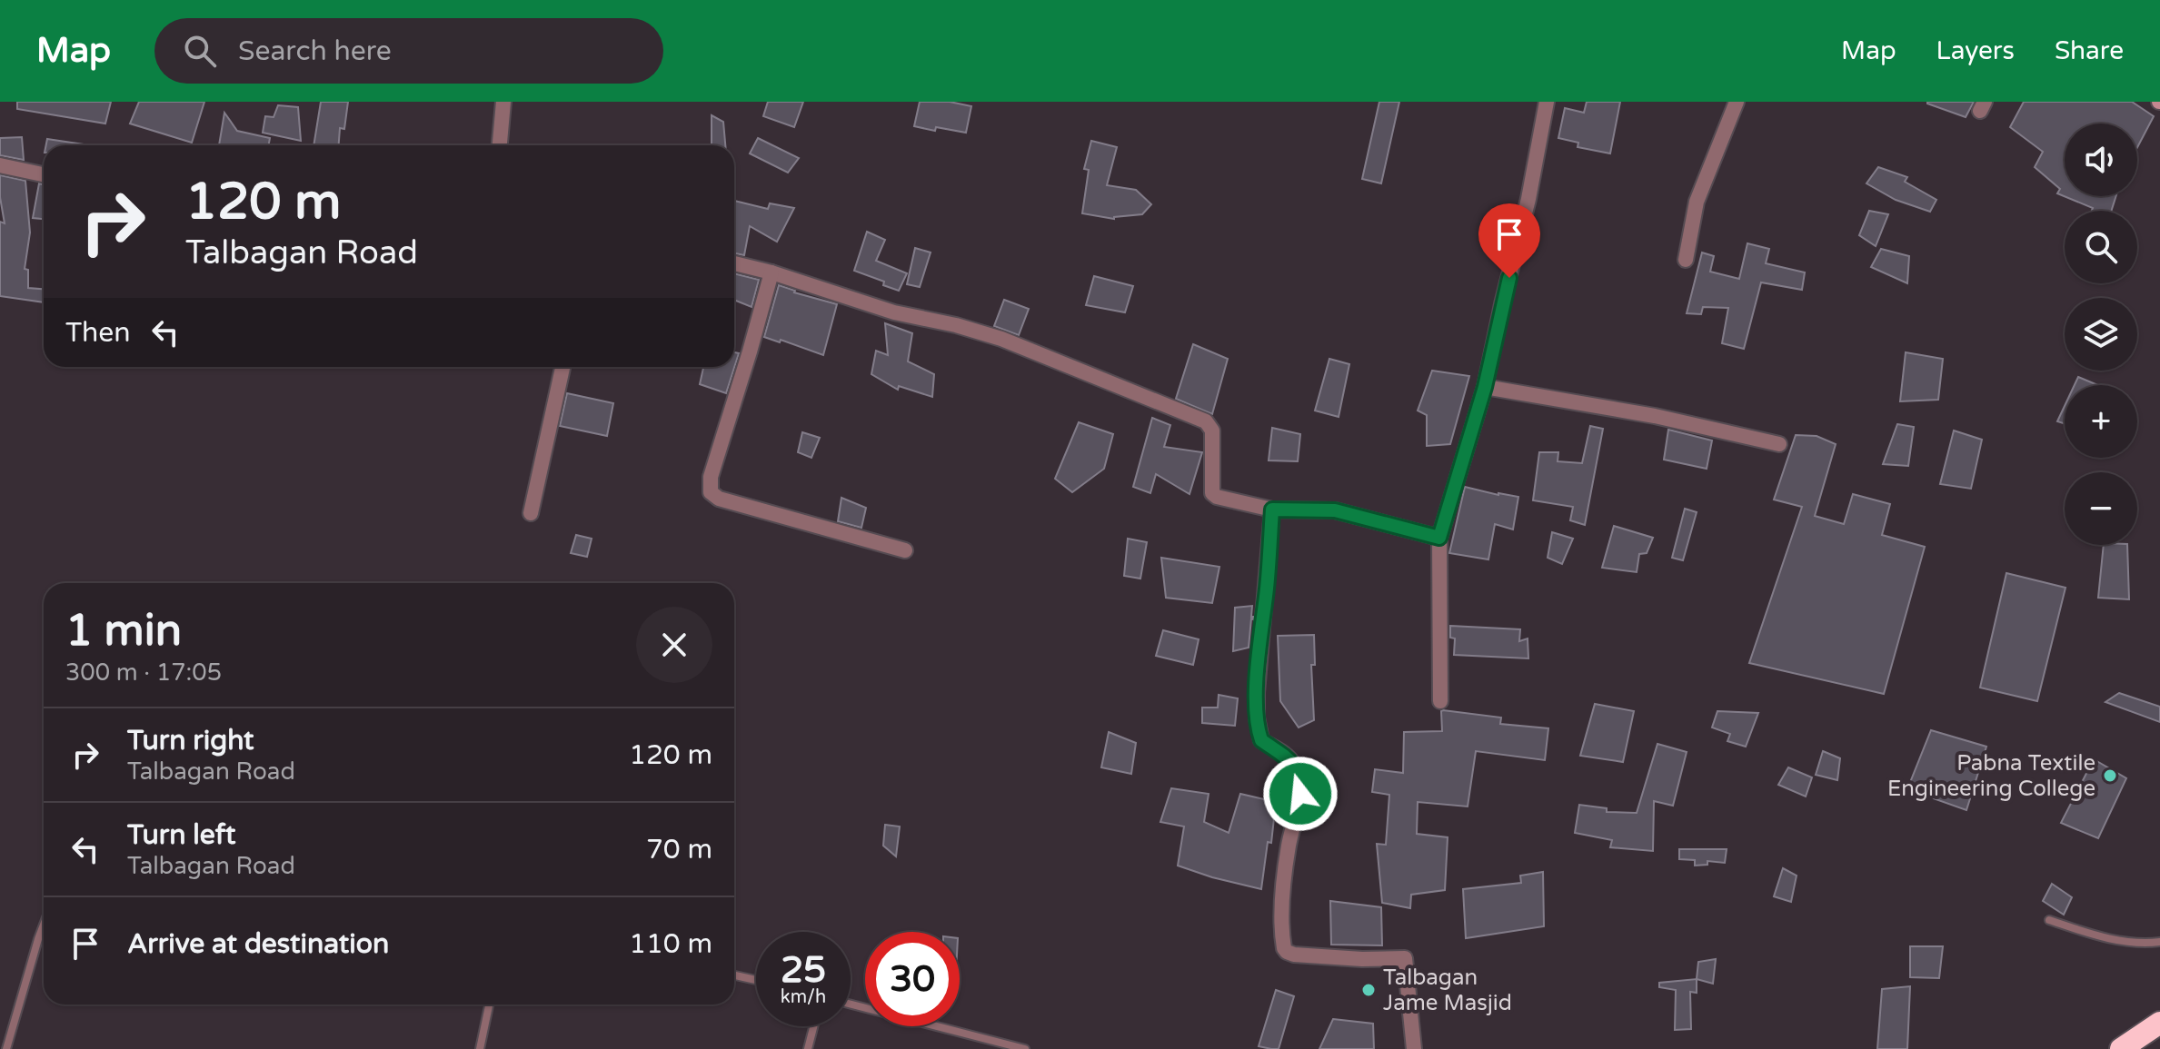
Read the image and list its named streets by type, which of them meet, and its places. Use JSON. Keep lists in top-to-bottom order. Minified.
{"places":["Pabna Textile Engineering College","Talbagan Jame Masjid"],"page":{"header":"Map","search":"Search here","nav":["Map","Layers","Share"],"map_buttons":["+","−"],"turn":["120 m","Talbagan Road"],"then":"Then","heading":["1 min","300 m · 17:05"],"list":[{"name":"Turn right","note":"Talbagan Road","value":"120 m"},{"name":"Turn left","note":"Talbagan Road","value":"70 m"},{"name":"Arrive at destination","value":"110 m"}],"speed":"25 km/h","limit":"30"}}
